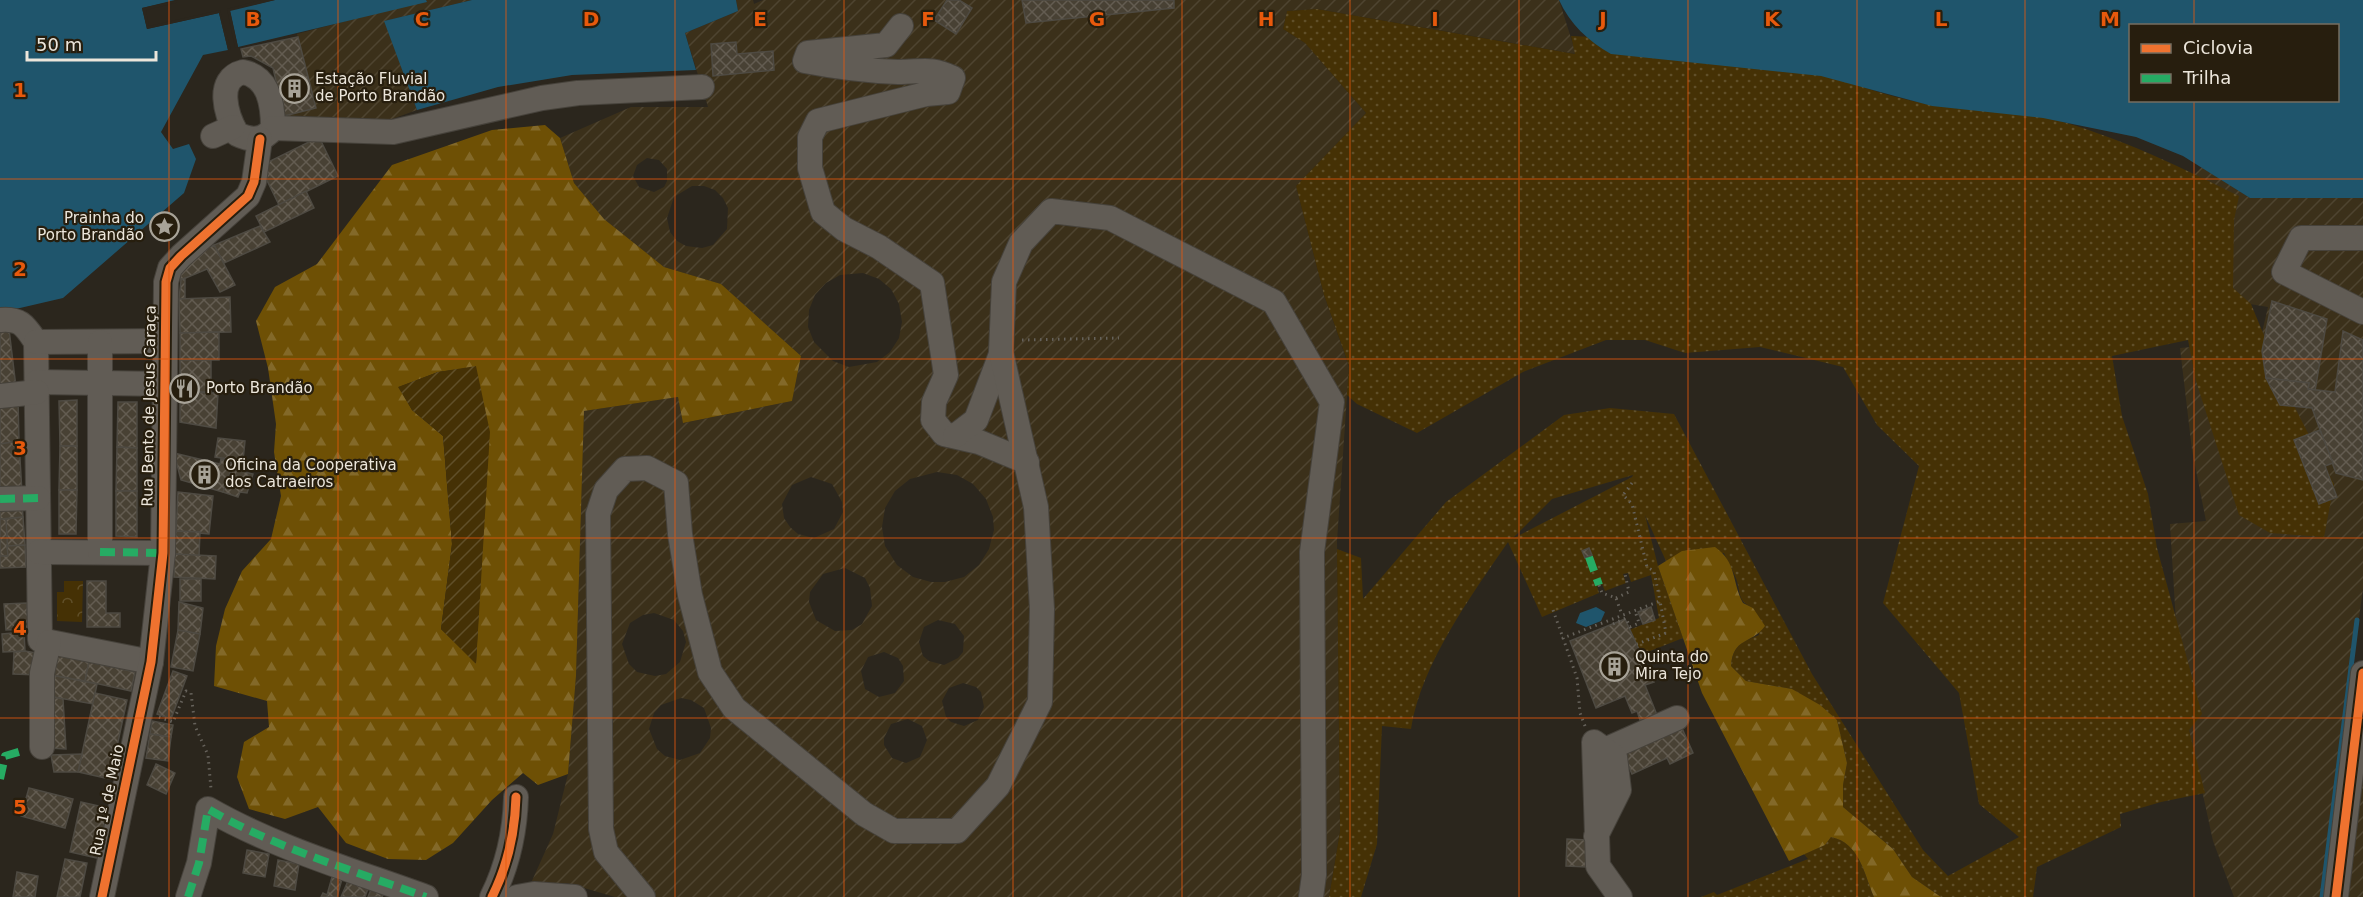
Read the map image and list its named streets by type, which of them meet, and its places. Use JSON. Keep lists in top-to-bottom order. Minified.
{"streets":{"street":["Rua Bento de Jesus Caraça","Rua 1º de Maio"]},"crossings":[["Rua Bento de Jesus Caraça","Rua 1º de Maio"]],"places":{"building":["Estação Fluvial de Porto Brandão","Oficina da Cooperativa dos Catraeiros","Quinta do Mira Tejo"],"place":["Prainha do Porto Brandão"],"restaurant":["Porto Brandão"]},"legend":["Ciclovia","Trilha"],"scale_bar":"50 m","grid":{"columns":["B","C","D","E","F","G","H","I","J","K","L","M"],"rows":["1","2","3","4","5"]}}
